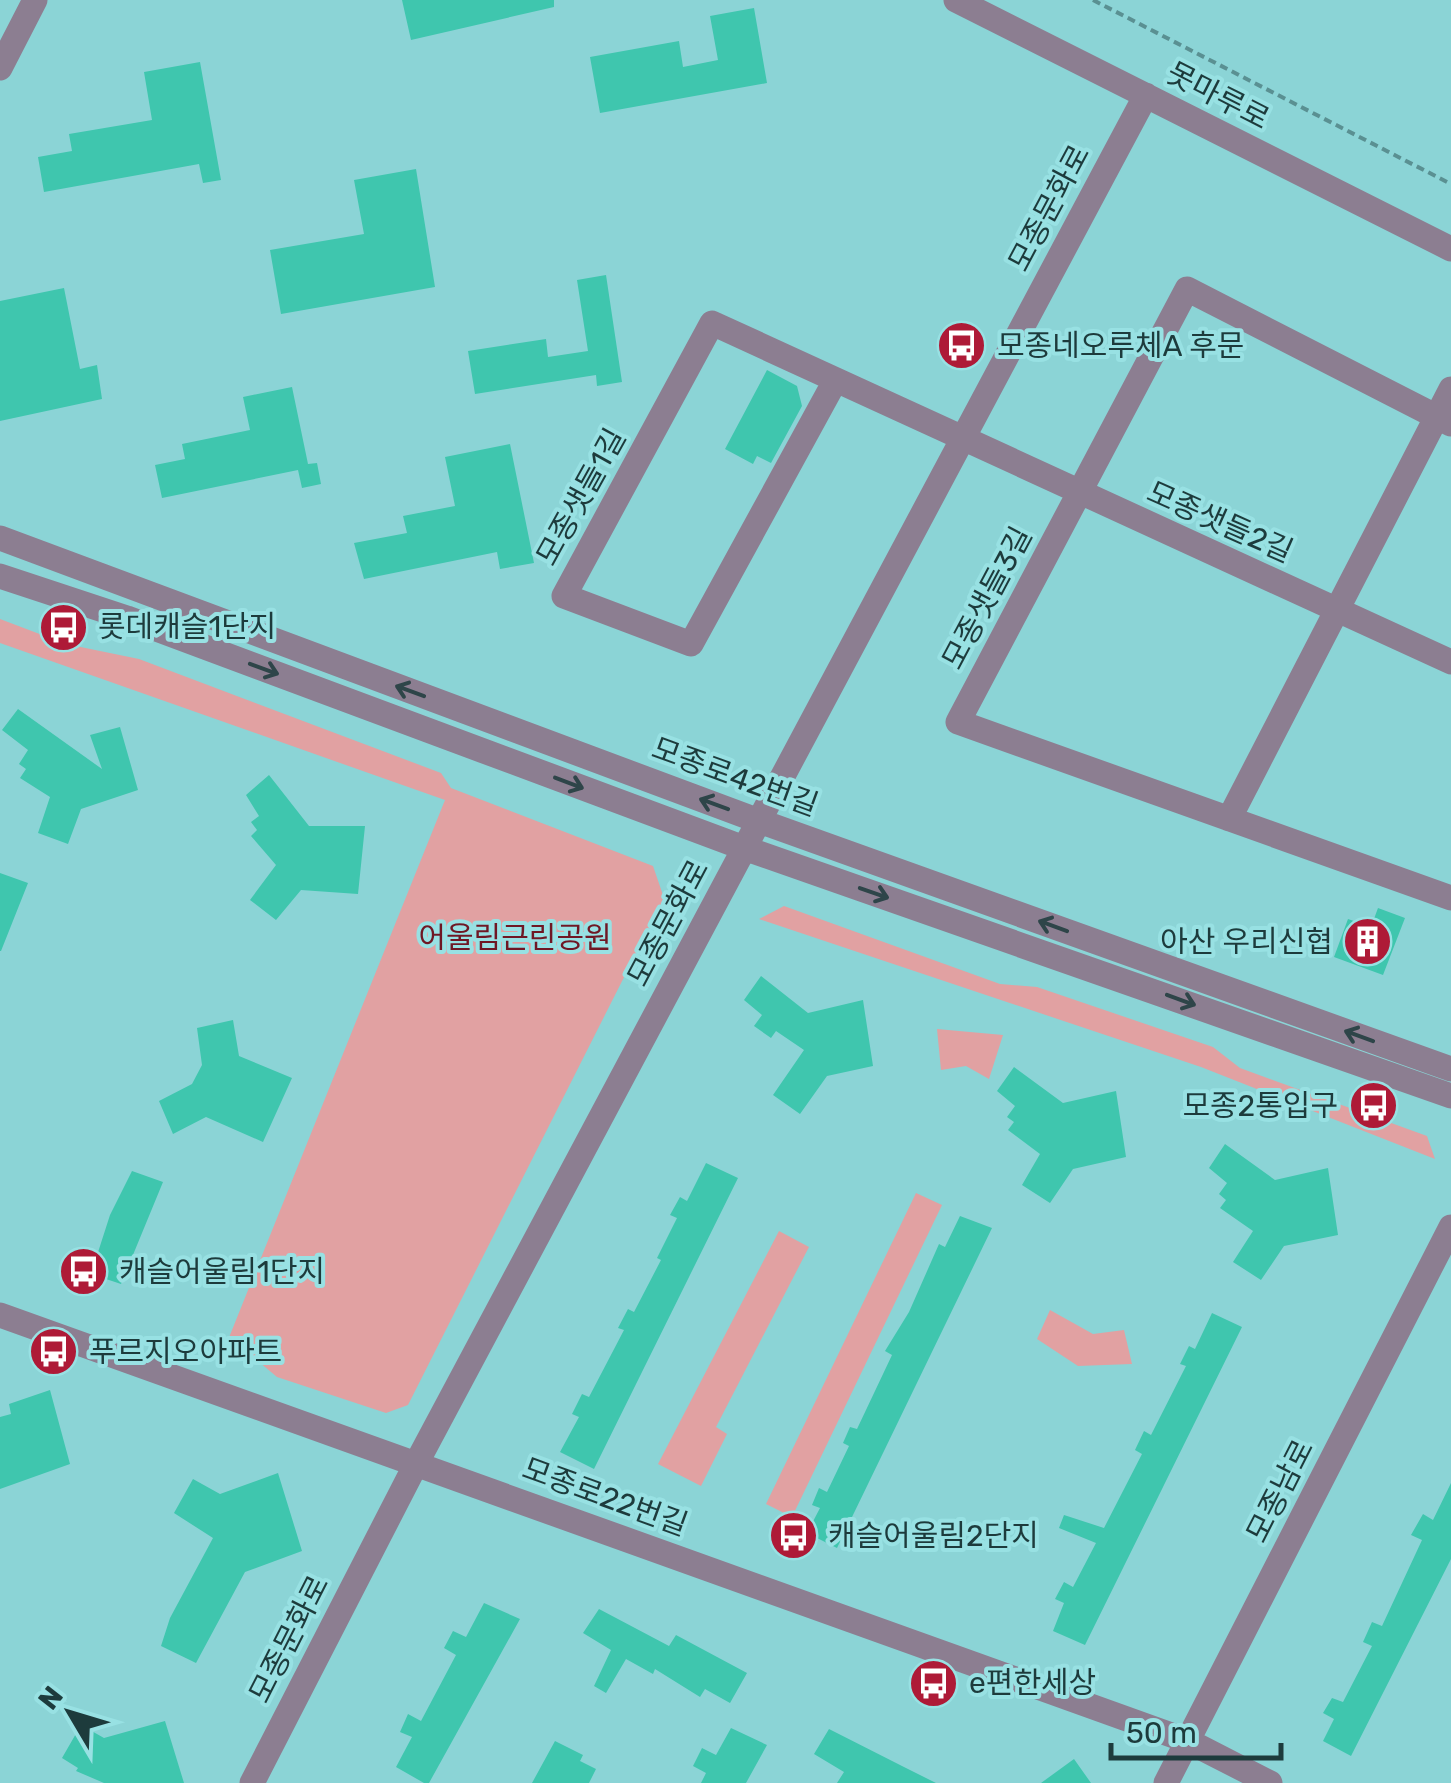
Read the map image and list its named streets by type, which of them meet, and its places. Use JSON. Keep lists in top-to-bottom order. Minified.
{"streets":{"street":["못마루로","모종문화로","모종샛들1길","모종샛들2길","모종샛들3길","모종로42번길","모종남로","모종로22번길"]},"crossings":[["못마루로","모종문화로"],["모종문화로","모종샛들1길"],["모종문화로","모종샛들2길"],["모종문화로","모종로42번길"],["모종문화로","모종로22번길"],["모종샛들1길","모종샛들2길"],["모종샛들2길","모종샛들3길"],["모종남로","모종로22번길"]],"parks":["어울림근린공원"],"places":{"bus stop":["모종네오루체A 후문","롯데캐슬1단지","모종2통입구","캐슬어울림1단지","푸르지오아파트","캐슬어울림2단지","e편한세상"],"building":["아산 우리신협"]},"scale_bar":"50 m","north":"top left"}
